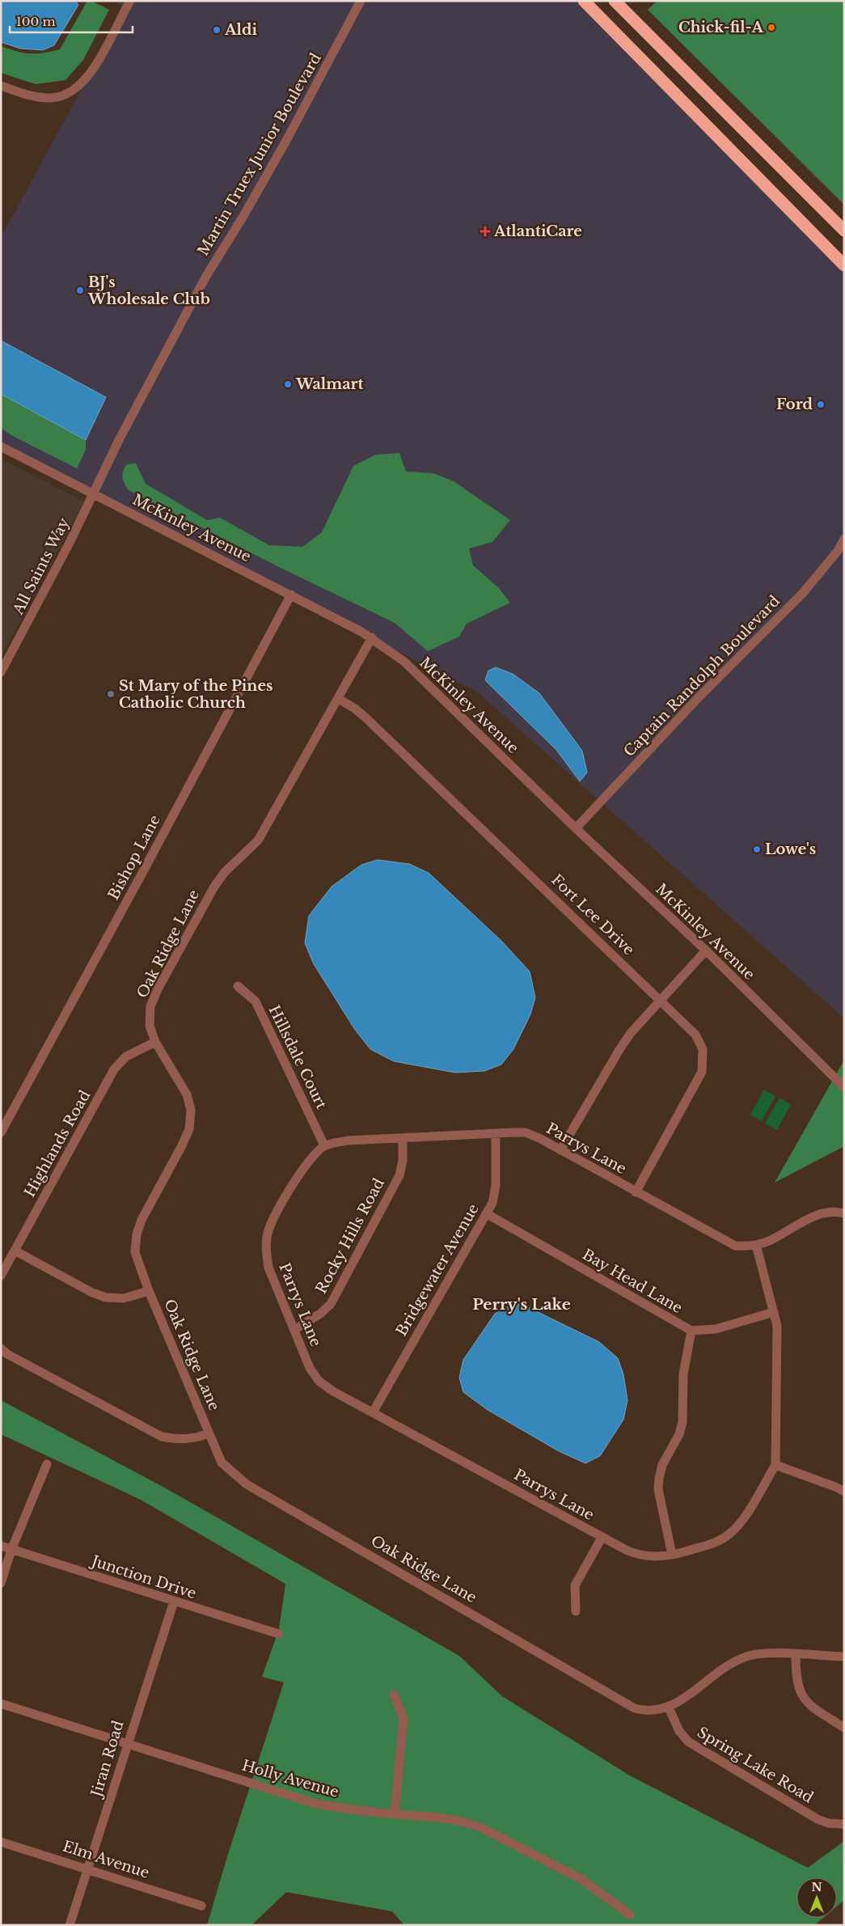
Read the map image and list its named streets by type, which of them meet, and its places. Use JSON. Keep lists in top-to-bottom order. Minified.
{"streets":{"street":["Martin Truex Junior Boulevard","McKinley Avenue","All Saints Way","Captain Randolph Boulevard","Bishop Lane","Fort Lee Drive","Oak Ridge Lane","Hillsdale Court","Highlands Road","Parrys Lane","Rocky Hills Road","Bridgewater Avenue","Bay Head Lane","Junction Drive","Jiran Road","Spring Lake Road","Holly Avenue","Elm Avenue"]},"crossings":[["Martin Truex Junior Boulevard","McKinley Avenue"],["Martin Truex Junior Boulevard","All Saints Way"],["McKinley Avenue","All Saints Way"],["McKinley Avenue","Captain Randolph Boulevard"],["McKinley Avenue","Bishop Lane"],["McKinley Avenue","Oak Ridge Lane"],["Fort Lee Drive","Oak Ridge Lane"],["Fort Lee Drive","Parrys Lane"],["Oak Ridge Lane","Highlands Road"],["Oak Ridge Lane","Spring Lake Road"],["Hillsdale Court","Parrys Lane"],["Parrys Lane","Rocky Hills Road"],["Parrys Lane","Bridgewater Avenue"],["Bridgewater Avenue","Bay Head Lane"],["Junction Drive","Jiran Road"],["Jiran Road","Holly Avenue"],["Jiran Road","Elm Avenue"]],"districts":["Perry's Lake"],"places":{"other":["Chick-fil-A","Aldi","BJ's Wholesale Club","Walmart","Ford","St Mary of the Pines Catholic Church","Lowe's"],"health":["AtlantiCare"]},"scale_bar":"100 m","north":"top"}
